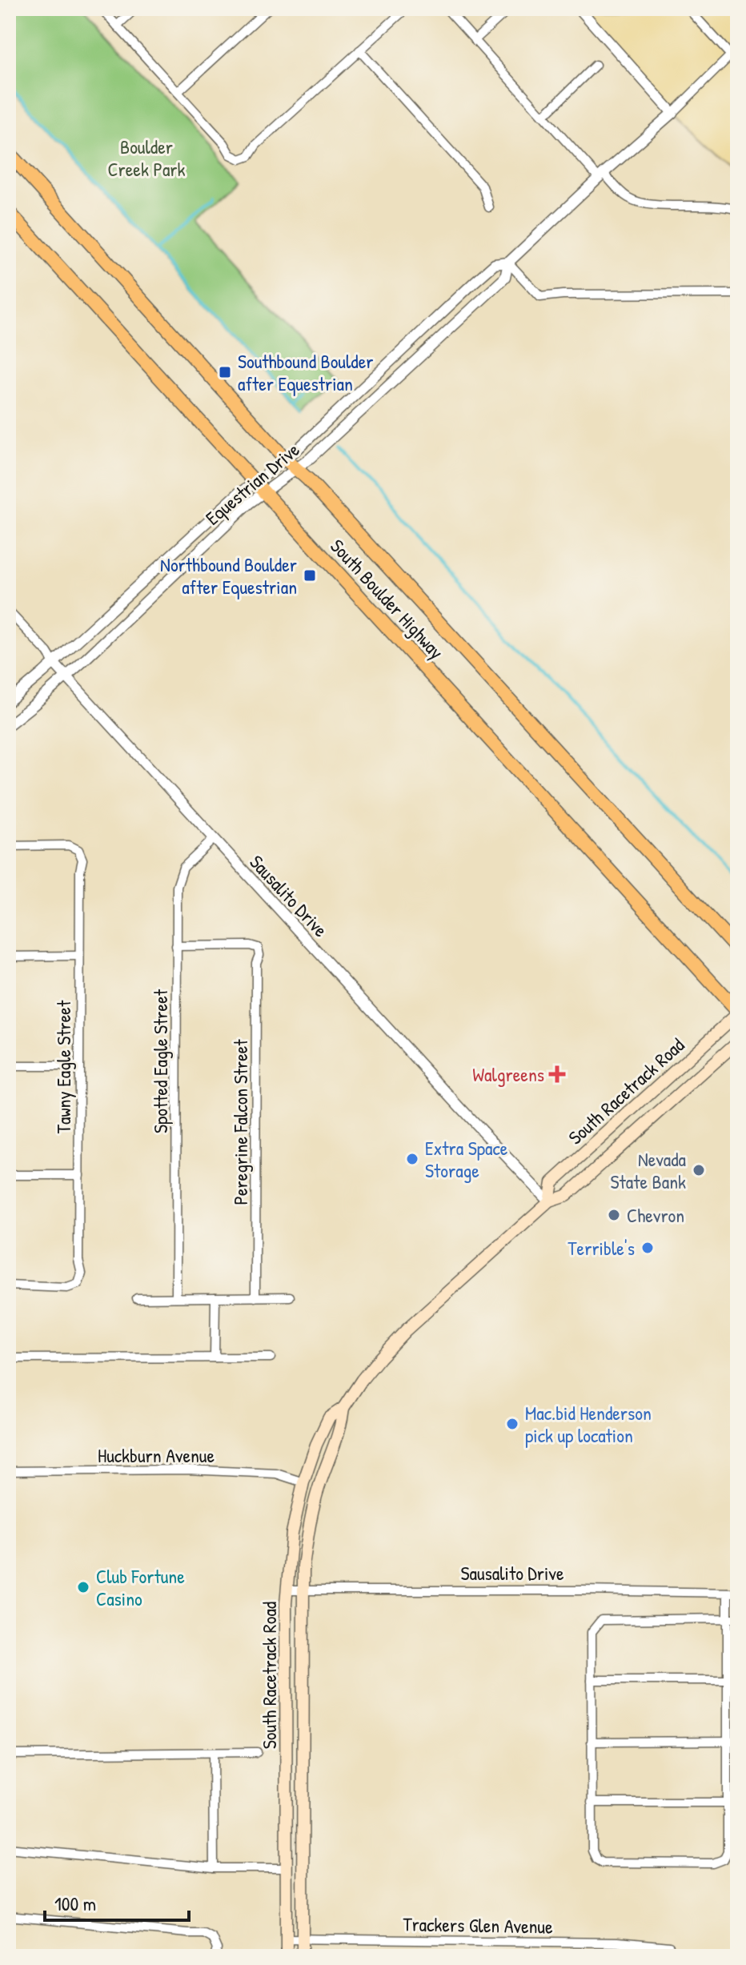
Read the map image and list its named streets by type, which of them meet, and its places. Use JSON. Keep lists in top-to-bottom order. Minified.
{"streets":{"main road":["South Boulder Highway","South Racetrack Road"],"street":["Equestrian Drive","Sausalito Drive","Spotted Eagle Street","Tawny Eagle Street","Peregrine Falcon Street","Huckburn Avenue","Trackers Glen Avenue"]},"crossings":[["Equestrian Drive","South Boulder Highway"],["Equestrian Drive","Sausalito Drive"],["South Boulder Highway","South Racetrack Road"],["Sausalito Drive","Spotted Eagle Street"],["Sausalito Drive","South Racetrack Road"],["Spotted Eagle Street","Peregrine Falcon Street"],["South Racetrack Road","Huckburn Avenue"],["South Racetrack Road","Trackers Glen Avenue"]],"parks":["Boulder Creek Park"],"places":{"transit":["Southbound Boulder after Equestrian","Northbound Boulder after Equestrian"],"health":["Walgreens"],"other":["Extra Space Storage","Nevada State Bank","Chevron","Terrible's","Mac.bid Henderson pick up location","Club Fortune Casino"]},"scale_bar":"100 m"}
